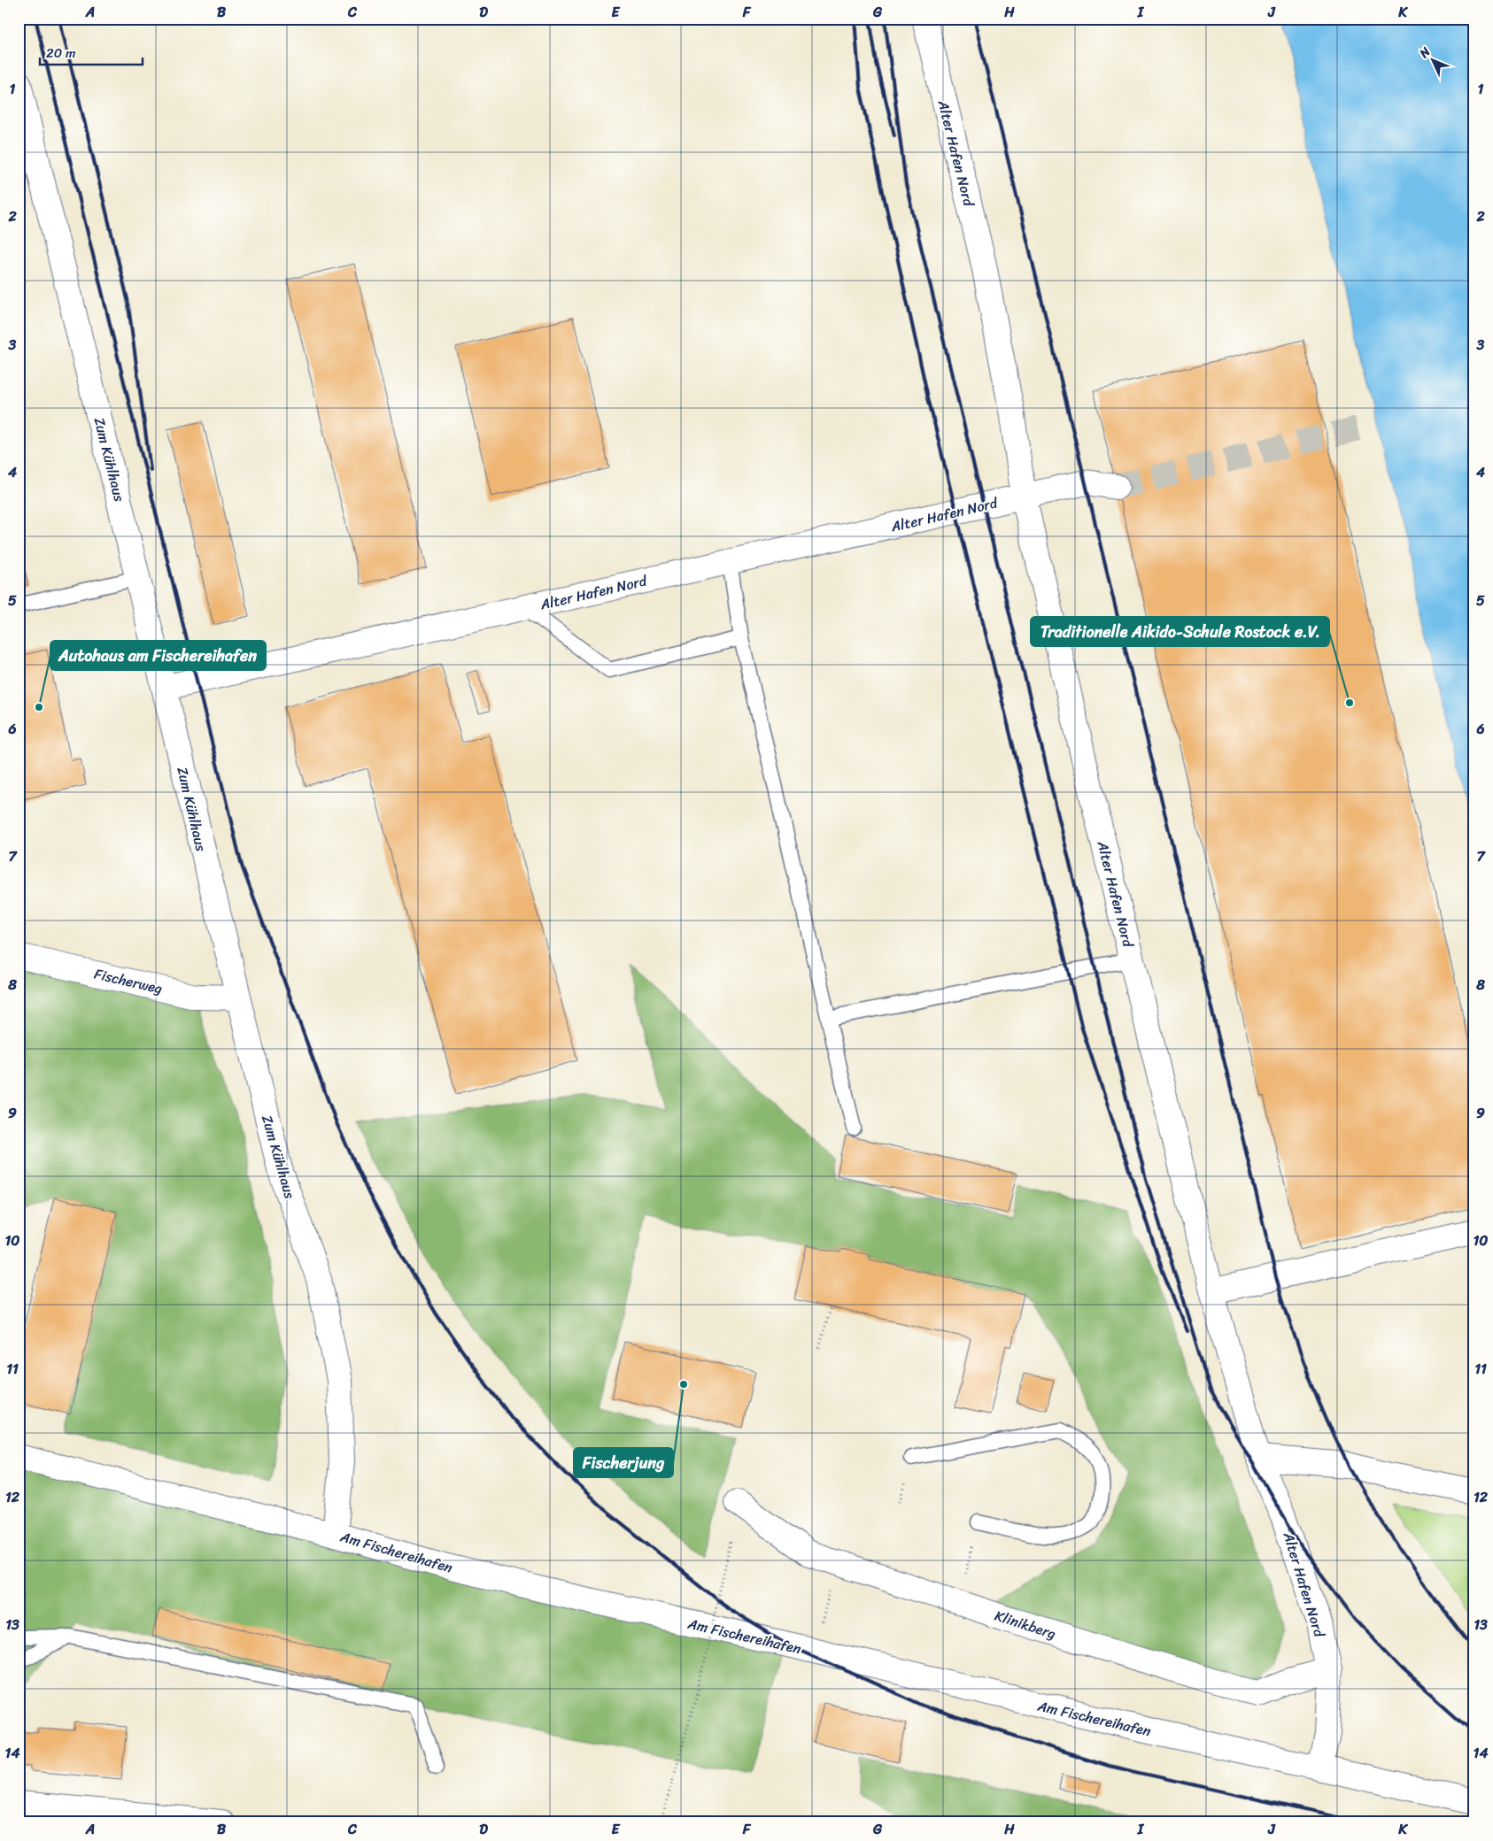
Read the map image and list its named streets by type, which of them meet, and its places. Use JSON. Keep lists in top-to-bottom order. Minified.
{"streets":{"street":["Alter Hafen Nord","Zum Kühlhaus","Fischerweg","Am Fischereihafen","Klinikberg"]},"crossings":[["Alter Hafen Nord","Zum Kühlhaus"],["Alter Hafen Nord","Am Fischereihafen"],["Alter Hafen Nord","Klinikberg"],["Zum Kühlhaus","Fischerweg"],["Zum Kühlhaus","Am Fischereihafen"]],"places":["Traditionelle Aikido-Schule Rostock e.V.","Autohaus am Fischereihafen","Fischerjung"],"scale_bar":"20 m","north":"top left","grid":{"columns":["A","B","C","D","E","F","G","H","I","J","K"],"rows":["1","2","3","4","5","6","7","8","9","10","11","12","13","14"]}}
